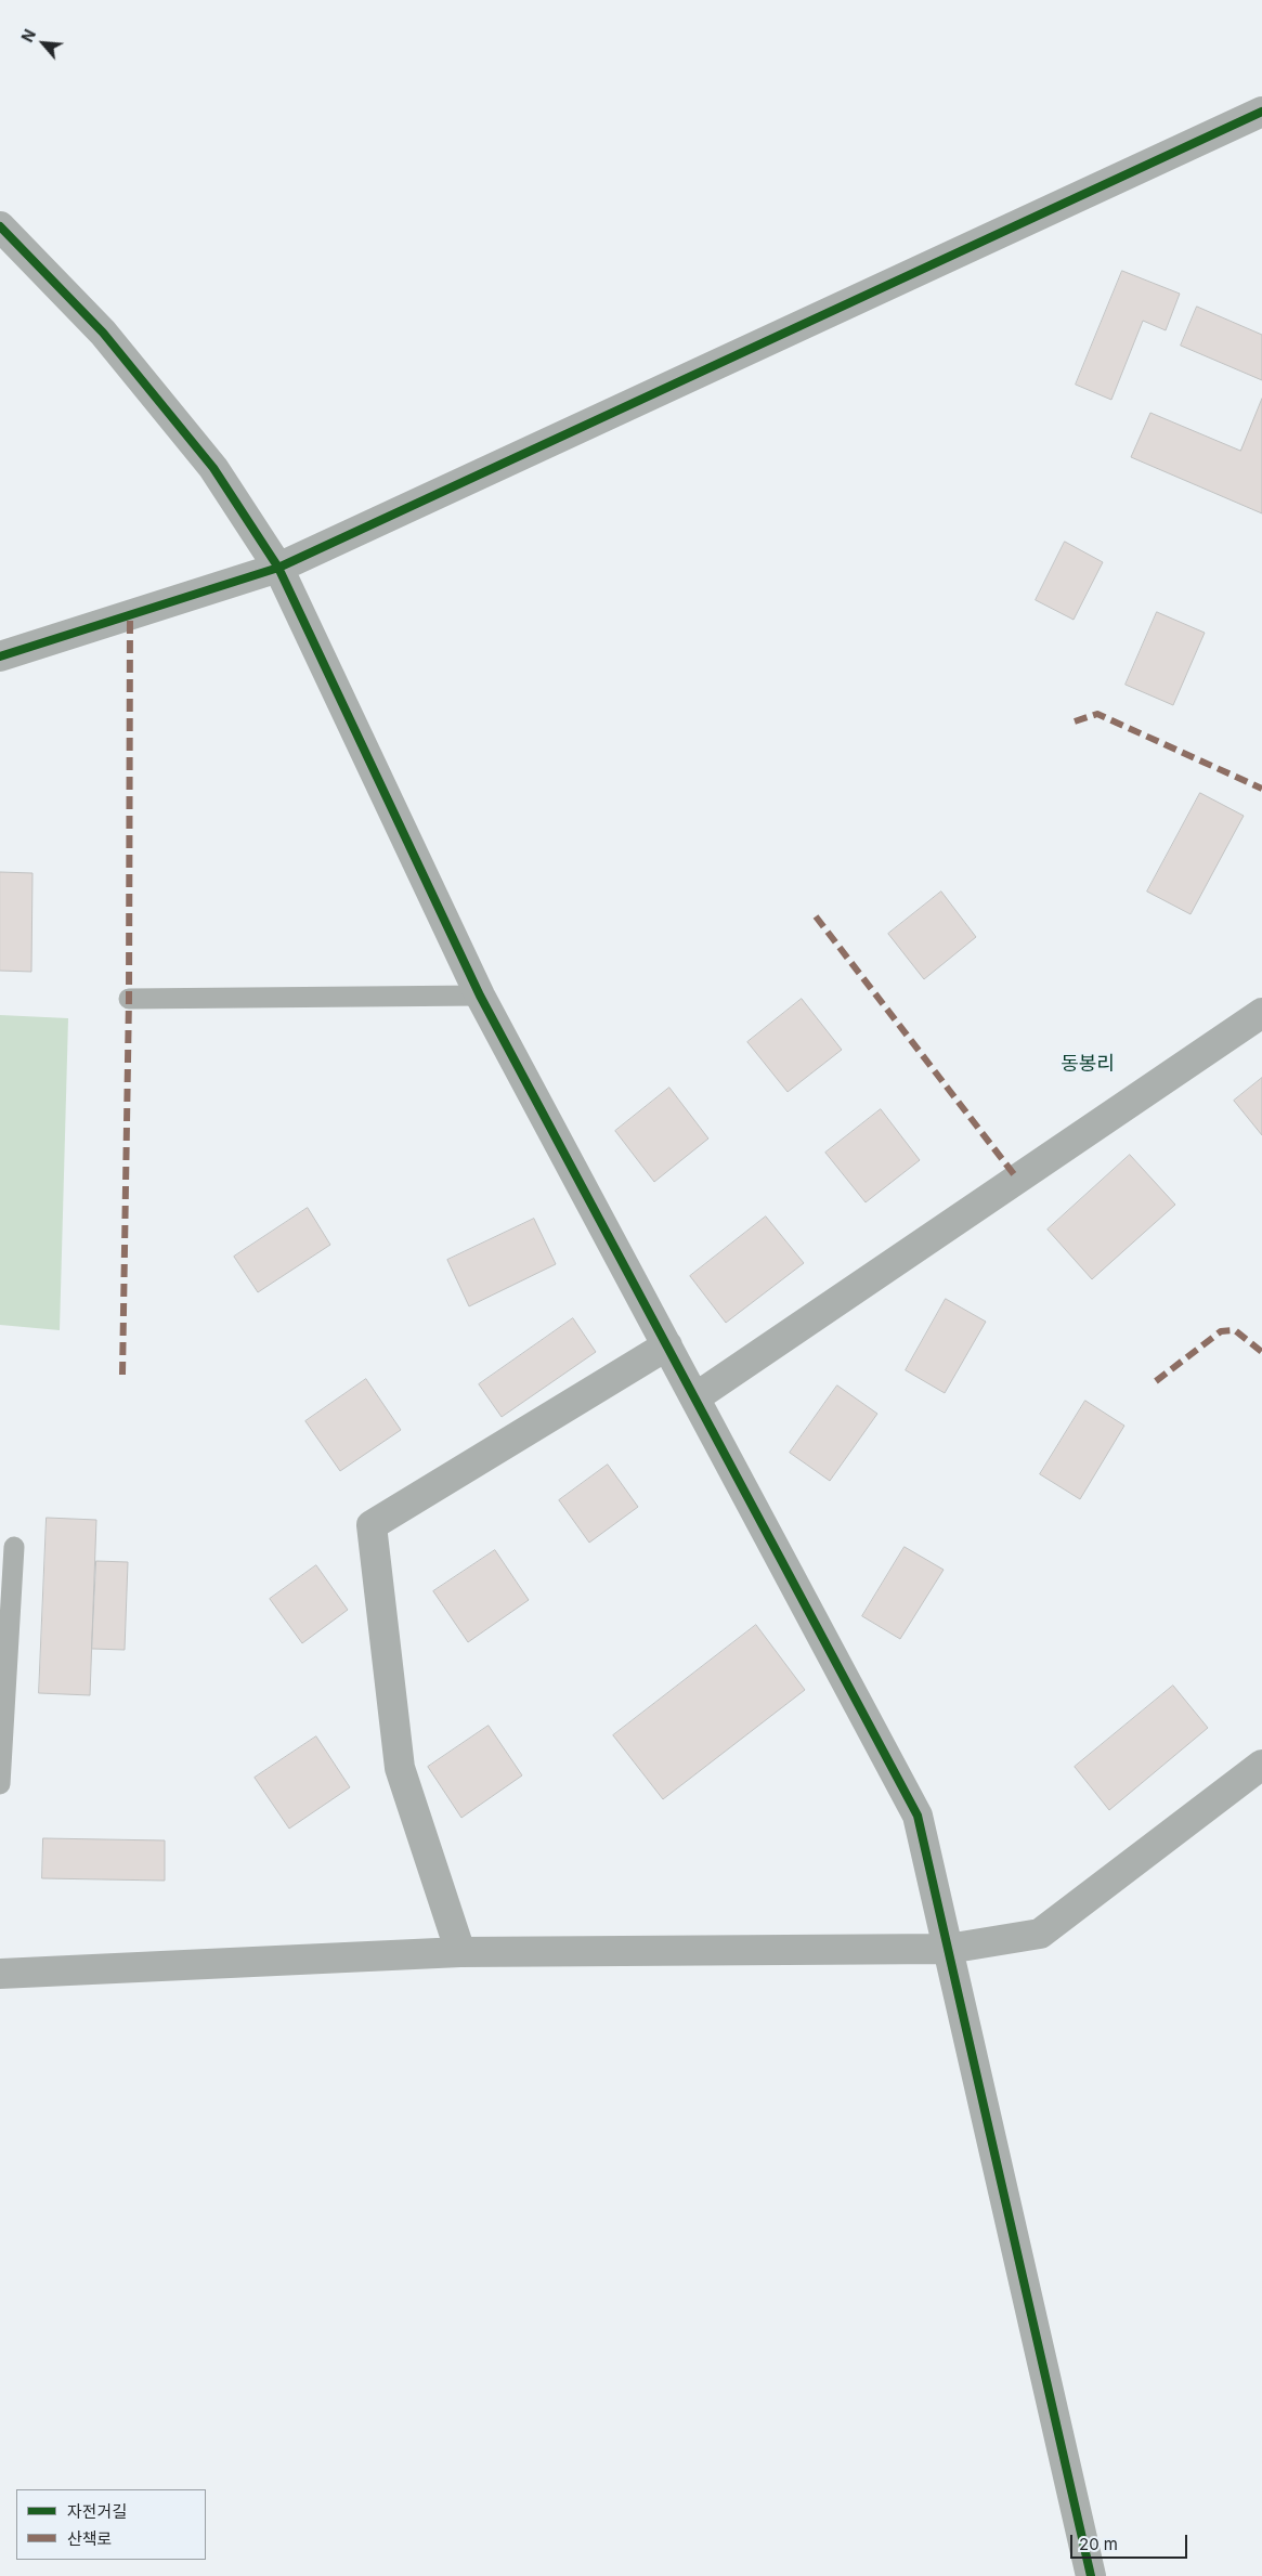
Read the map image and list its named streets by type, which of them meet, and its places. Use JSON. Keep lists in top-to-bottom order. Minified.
{"districts":["동봉리"],"legend":["자전거길","산책로"],"scale_bar":"20 m","north":"top left"}
